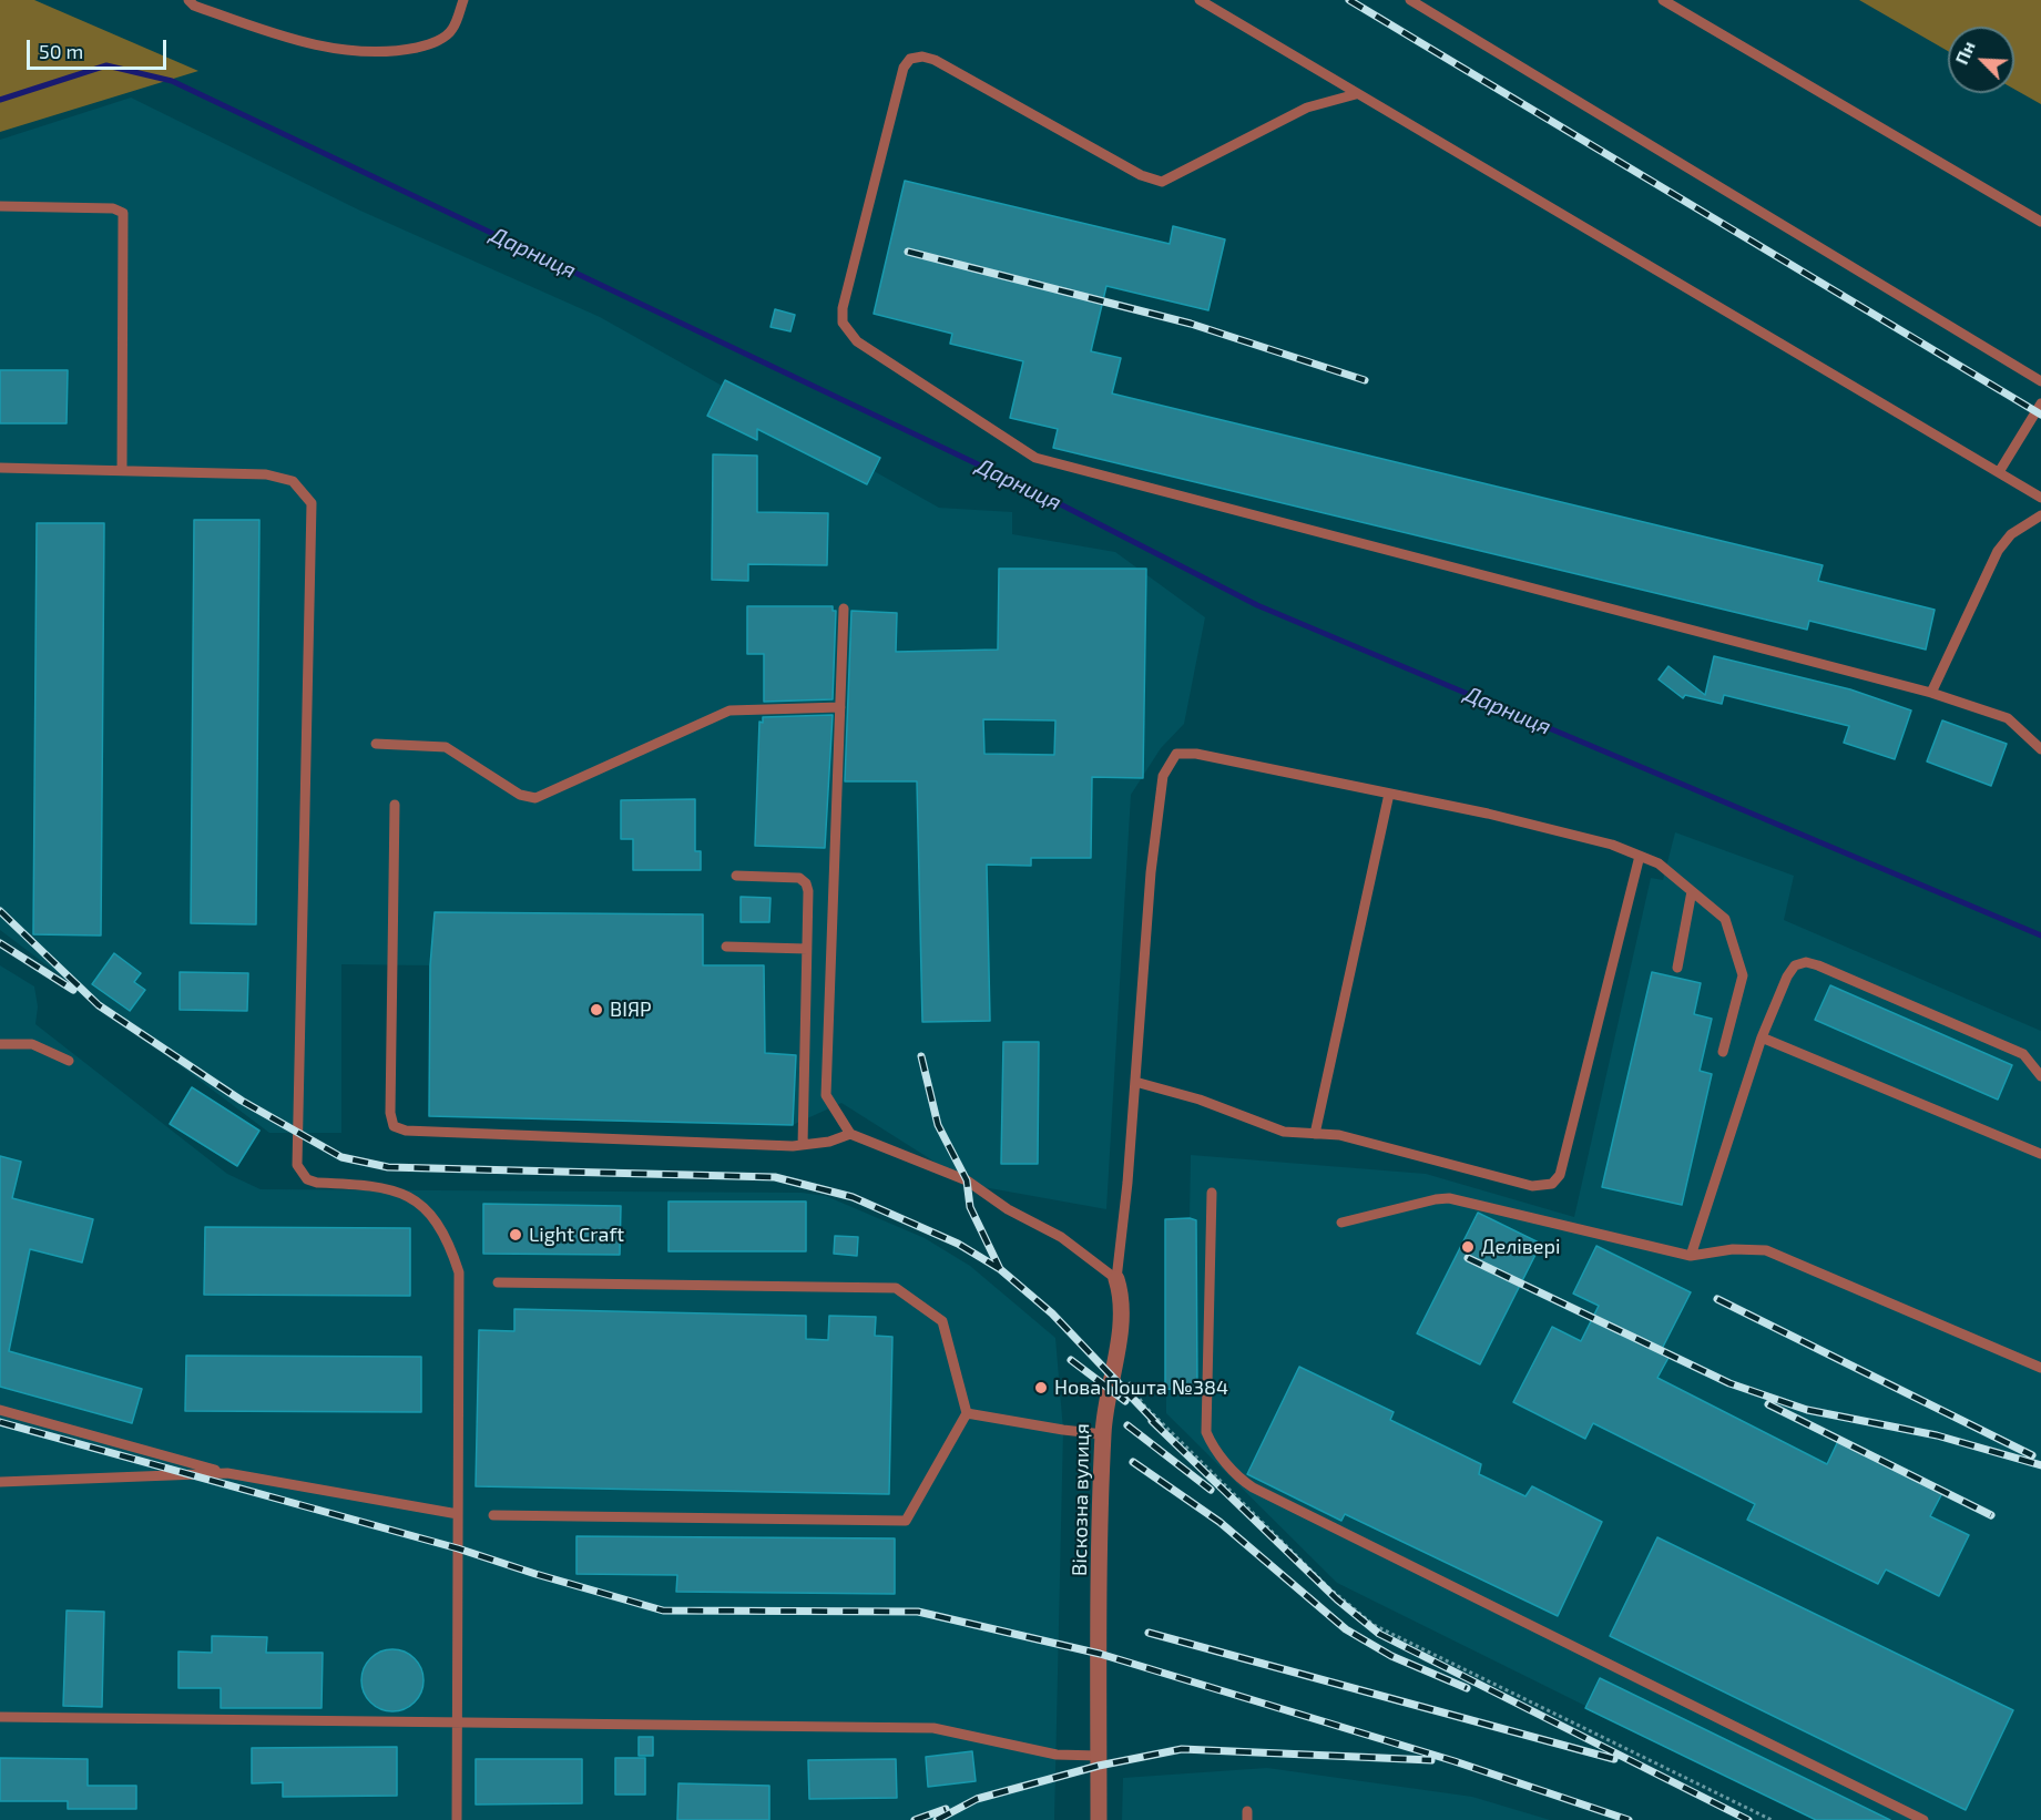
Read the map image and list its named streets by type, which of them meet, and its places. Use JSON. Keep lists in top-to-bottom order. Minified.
{"streets":{"street":["Віскозна вулиця"]},"water":["Дарниця"],"places":["ВІЯР","Light Craft","Делівері","Нова Пошта №384"],"scale_bar":"50 m","north":"top left"}
